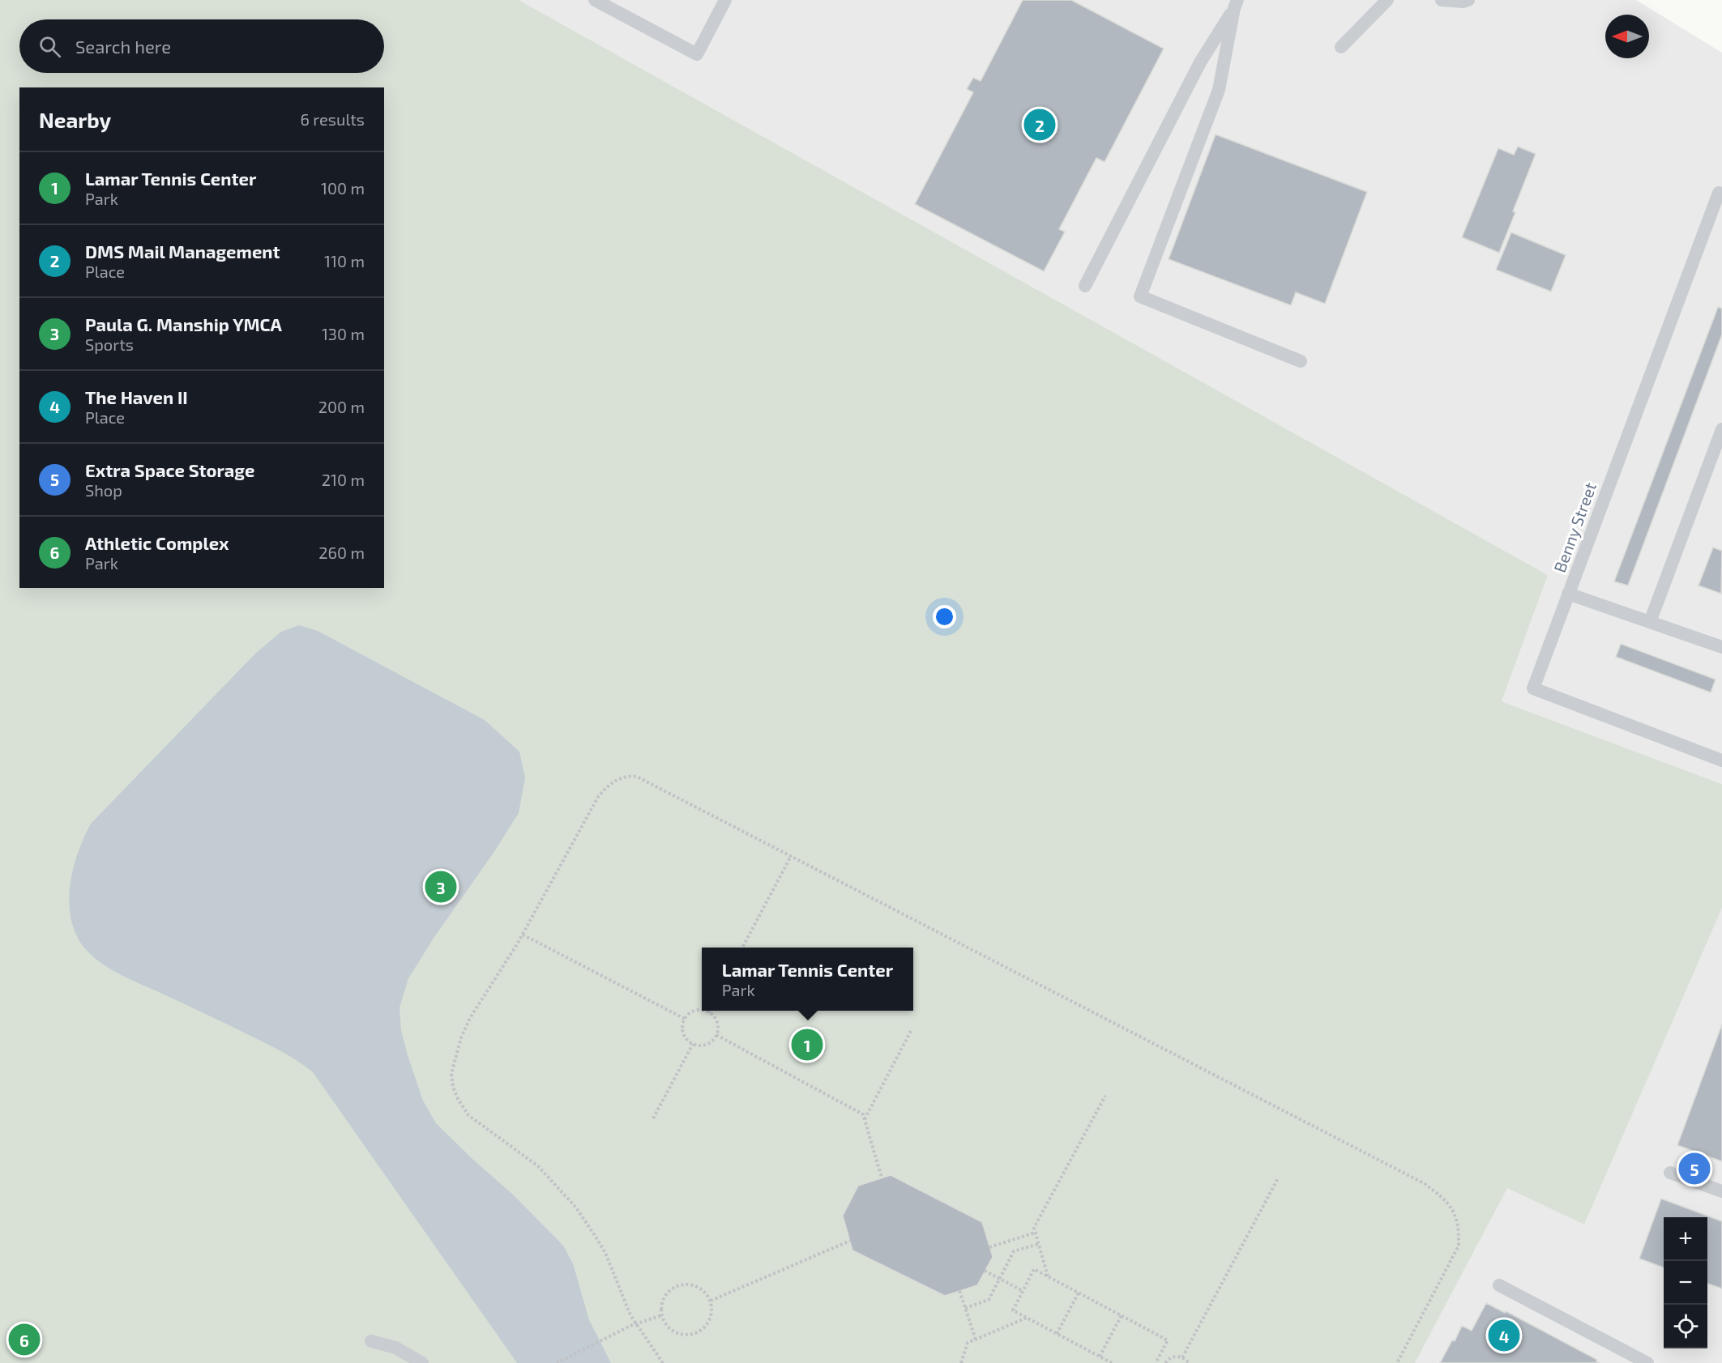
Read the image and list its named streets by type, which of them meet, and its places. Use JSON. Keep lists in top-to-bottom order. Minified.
{"streets":{"lane":["Benny Street"]},"north":"left","page":{"search":"Search here","heading":["Nearby","6 results"],"pins":["2","3","1","5","4","6"],"list":[{"mark":"1","name":"Lamar Tennis Center","note":"Park","value":"100 m"},{"mark":"2","name":"DMS Mail Management","note":"Place","value":"110 m"},{"mark":"3","name":"Paula G. Manship YMCA","note":"Sports","value":"130 m"},{"mark":"4","name":"The Haven II","note":"Place","value":"200 m"},{"mark":"5","name":"Extra Space Storage","note":"Shop","value":"210 m"},{"mark":"6","name":"Athletic Complex","note":"Park","value":"260 m"}],"popup":["Lamar Tennis Center","Park"],"map_buttons":["+","−"]}}
